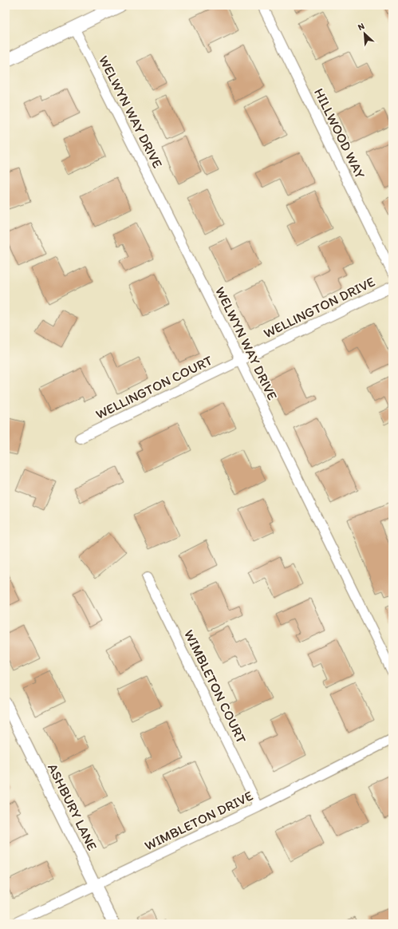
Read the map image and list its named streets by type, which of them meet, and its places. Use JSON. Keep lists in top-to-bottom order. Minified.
{"streets":{"street":["WELWYN WAY DRIVE","HILLWOOD WAY","WELLINGTON DRIVE","WELLINGTON COURT","WIMBLETON COURT","ASHBURY LANE","WIMBLETON DRIVE"]},"crossings":[["WELWYN WAY DRIVE","WELLINGTON DRIVE"],["WELWYN WAY DRIVE","WELLINGTON COURT"],["WELLINGTON DRIVE","WELLINGTON COURT"],["WIMBLETON COURT","WIMBLETON DRIVE"],["ASHBURY LANE","WIMBLETON DRIVE"]],"north":"top left"}
